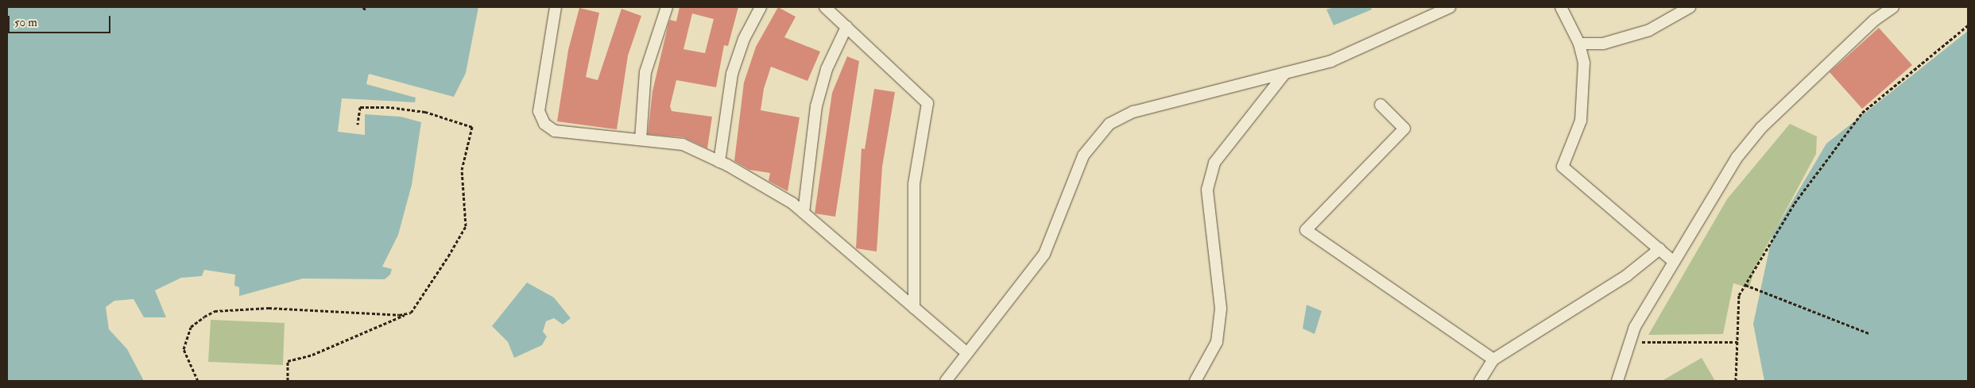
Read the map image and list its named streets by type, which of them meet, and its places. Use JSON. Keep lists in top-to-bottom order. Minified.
{"scale_bar":"50 m"}
